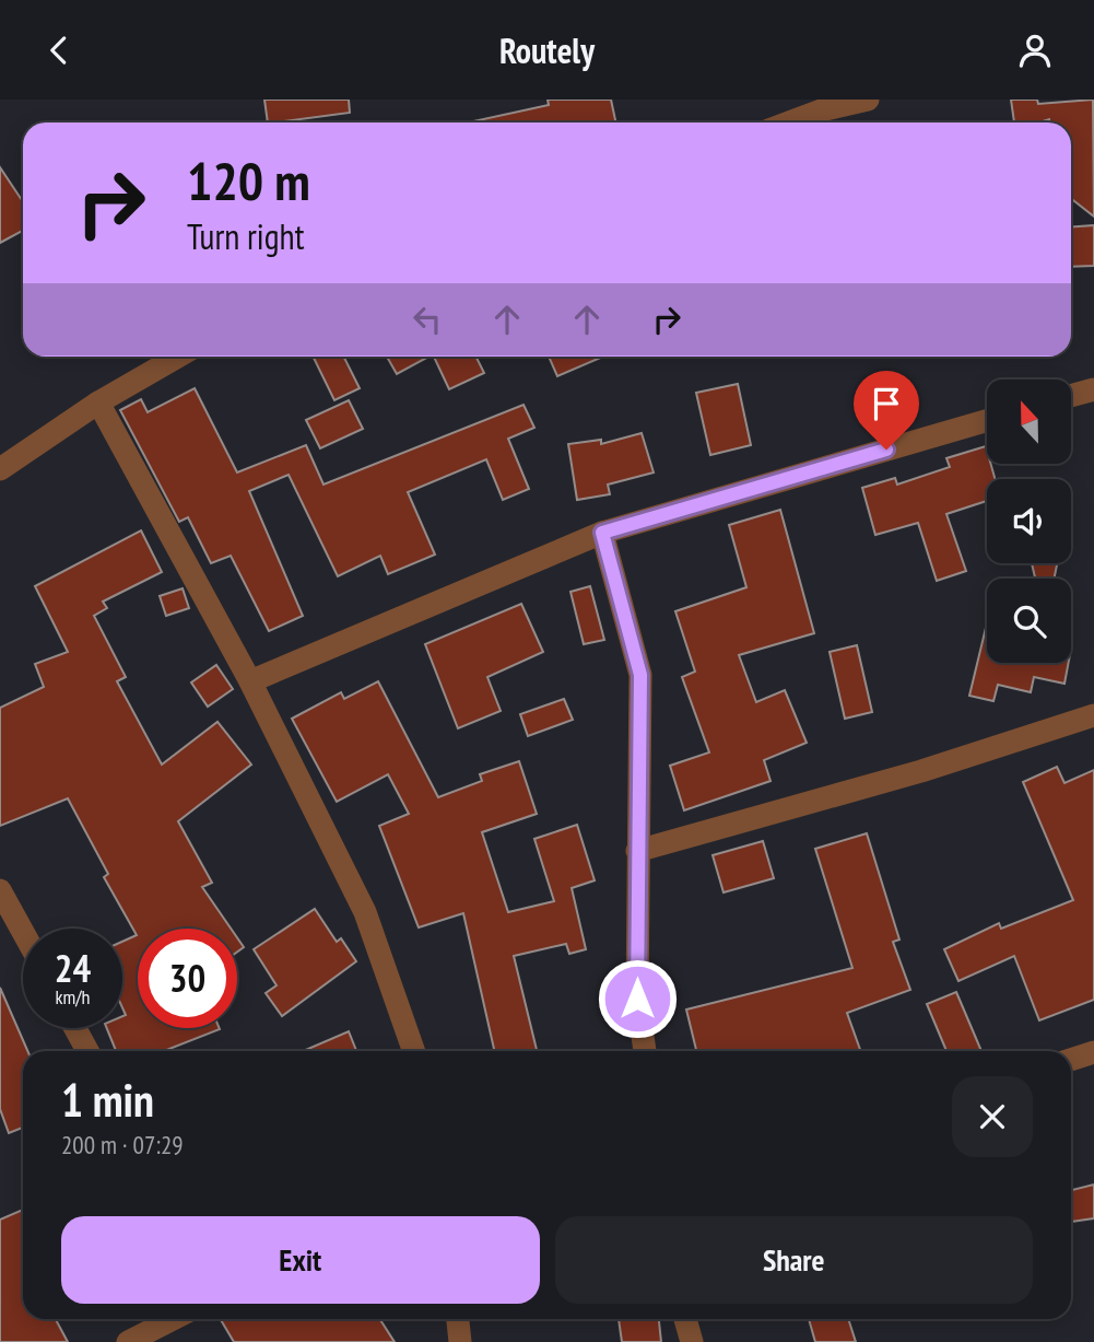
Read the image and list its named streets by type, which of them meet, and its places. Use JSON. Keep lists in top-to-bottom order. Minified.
{"north":"top","page":{"header":"Routely","turn":["120 m","Turn right"],"speed":"24 km/h","limit":"30","heading":["1 min","200 m · 07:29"],"buttons":["Exit","Share"]}}
